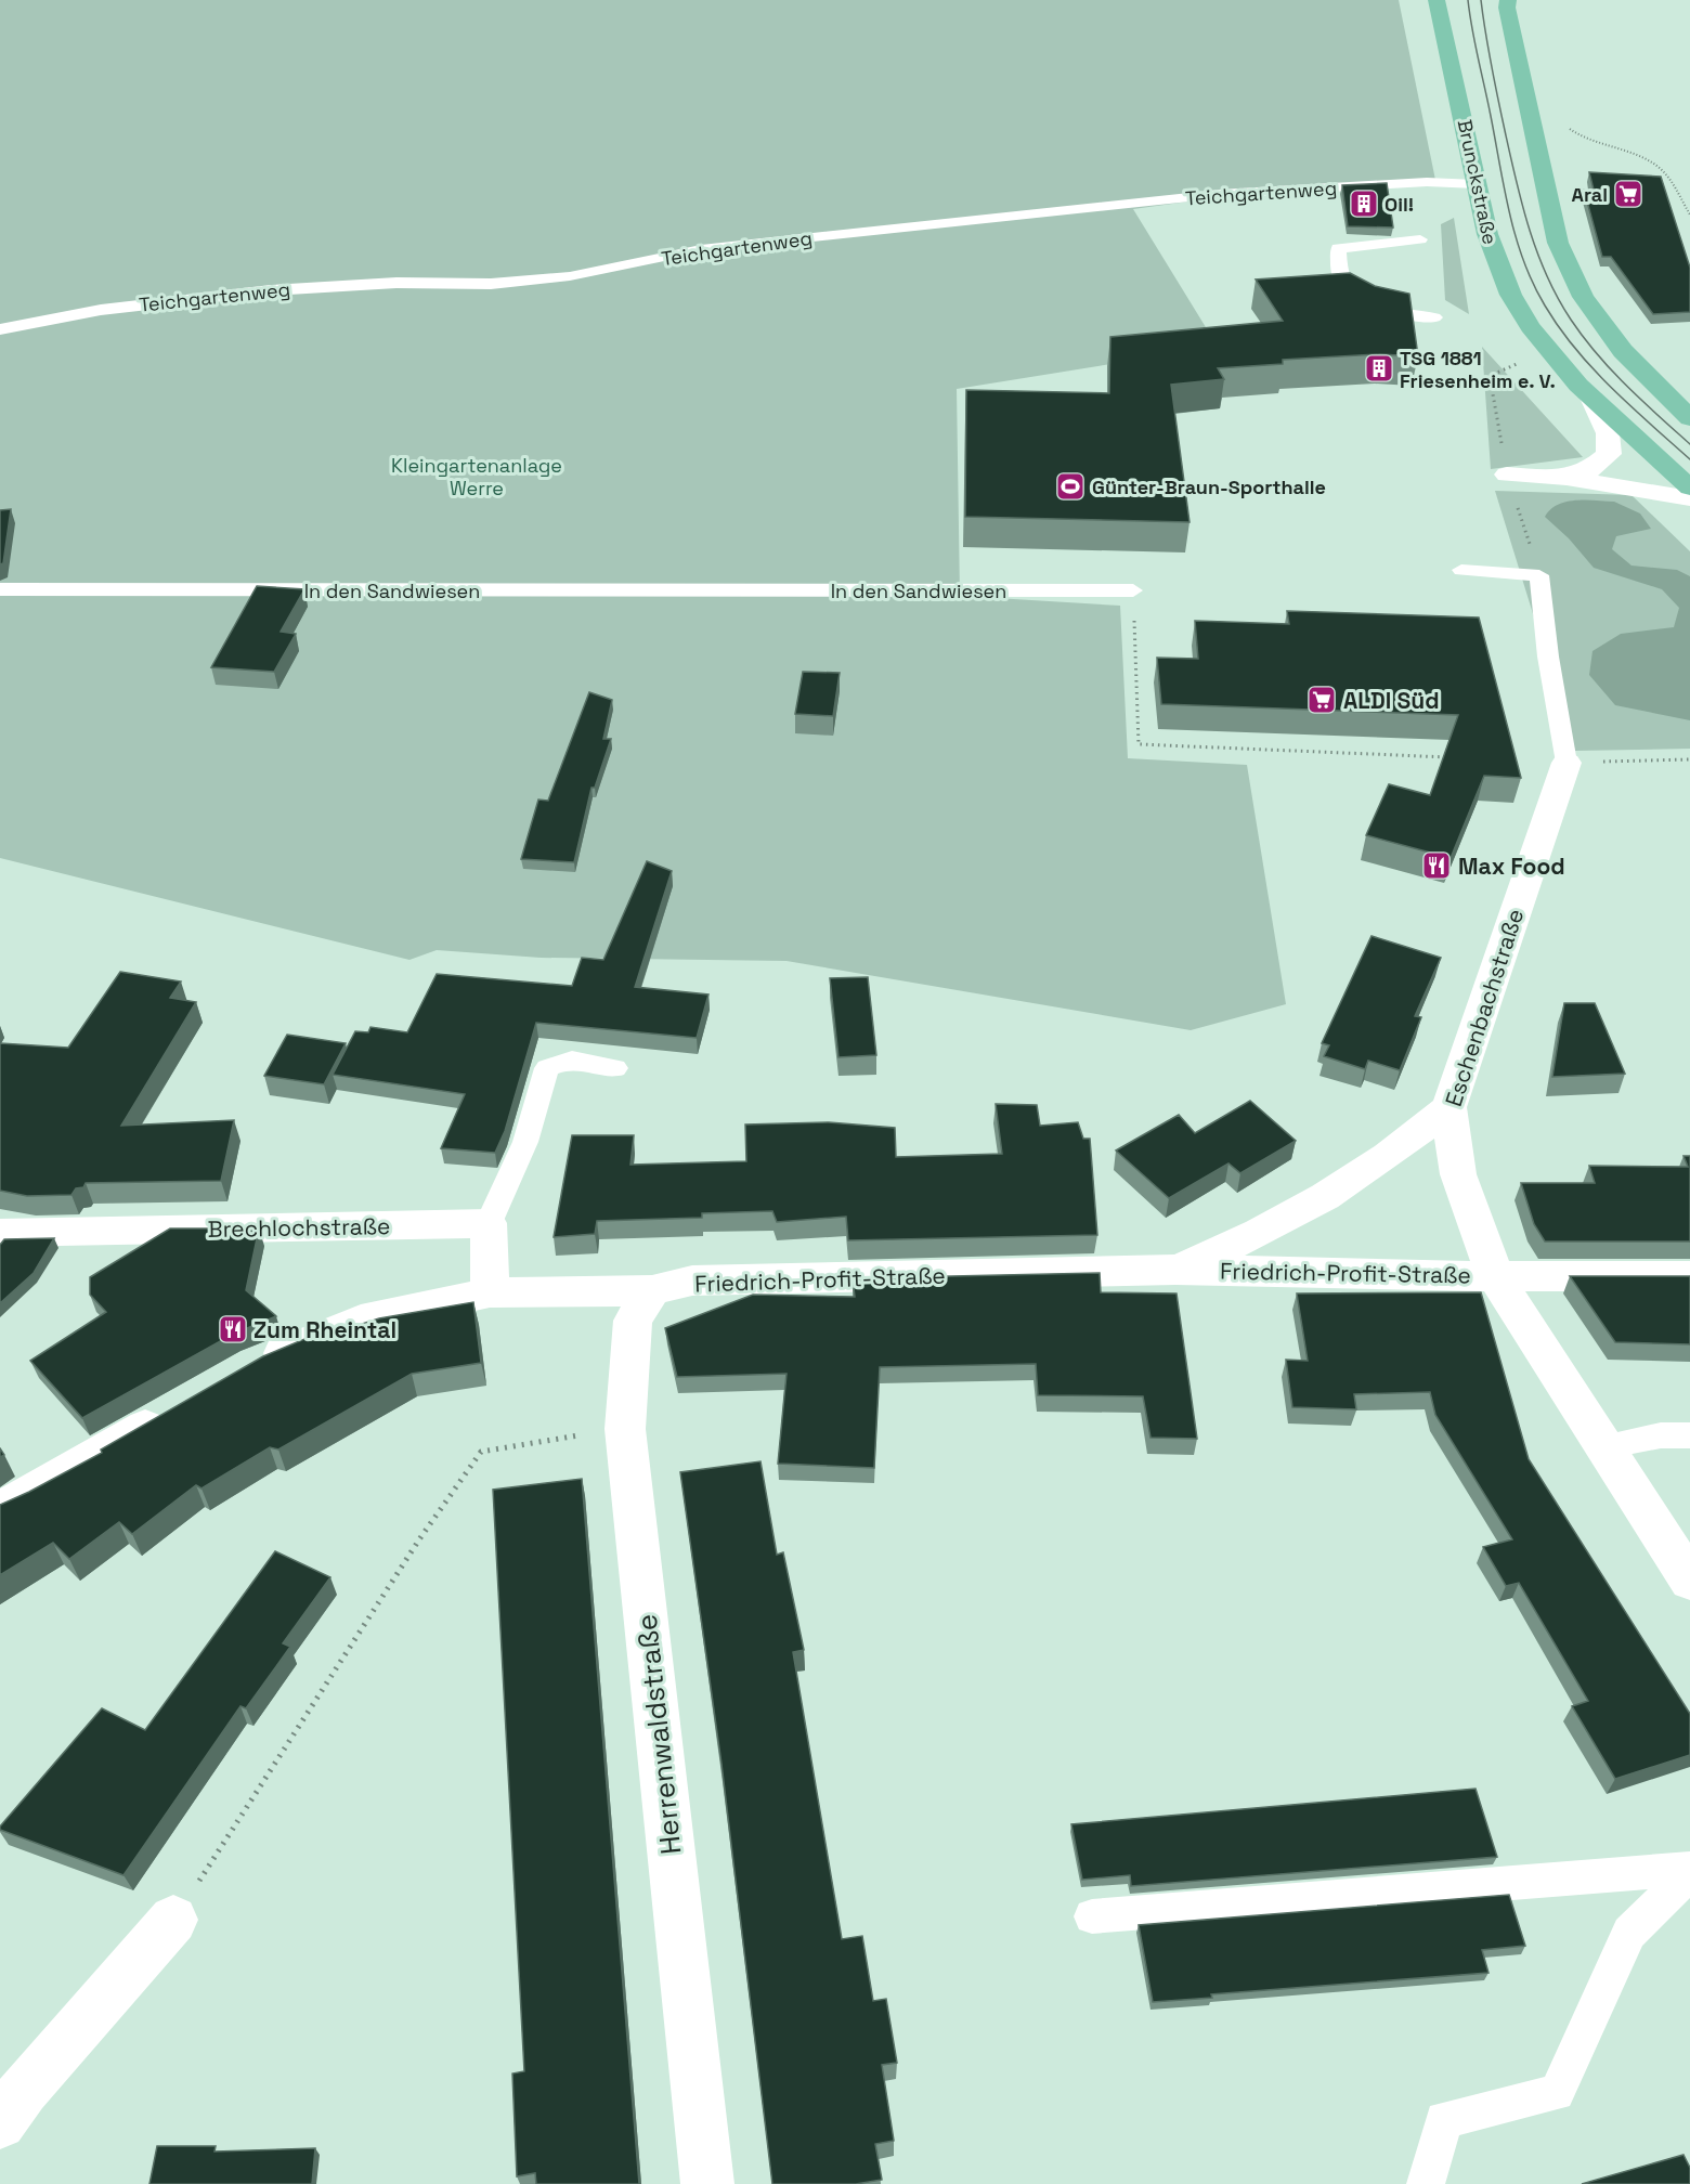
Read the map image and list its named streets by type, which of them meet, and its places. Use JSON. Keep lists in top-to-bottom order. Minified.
{"streets":{"main road":["Brunckstraße"],"street":["Eschenbachstraße","Brechlochstraße","Friedrich-Profit-Straße","Herrenwaldstraße"],"lane":["Teichgartenweg","In den Sandwiesen"]},"crossings":[["Brunckstraße","Teichgartenweg"],["Eschenbachstraße","Friedrich-Profit-Straße"],["Friedrich-Profit-Straße","Herrenwaldstraße"]],"parks":["Kleingartenanlage Werre"],"places":{"supermarket":["Aral","ALDI Süd"],"building":["Oil!","TSG 1881 Friesenheim e. V."],"sports":["Günter-Braun-Sporthalle"],"restaurant":["Max Food","Zum Rheintal"]}}
